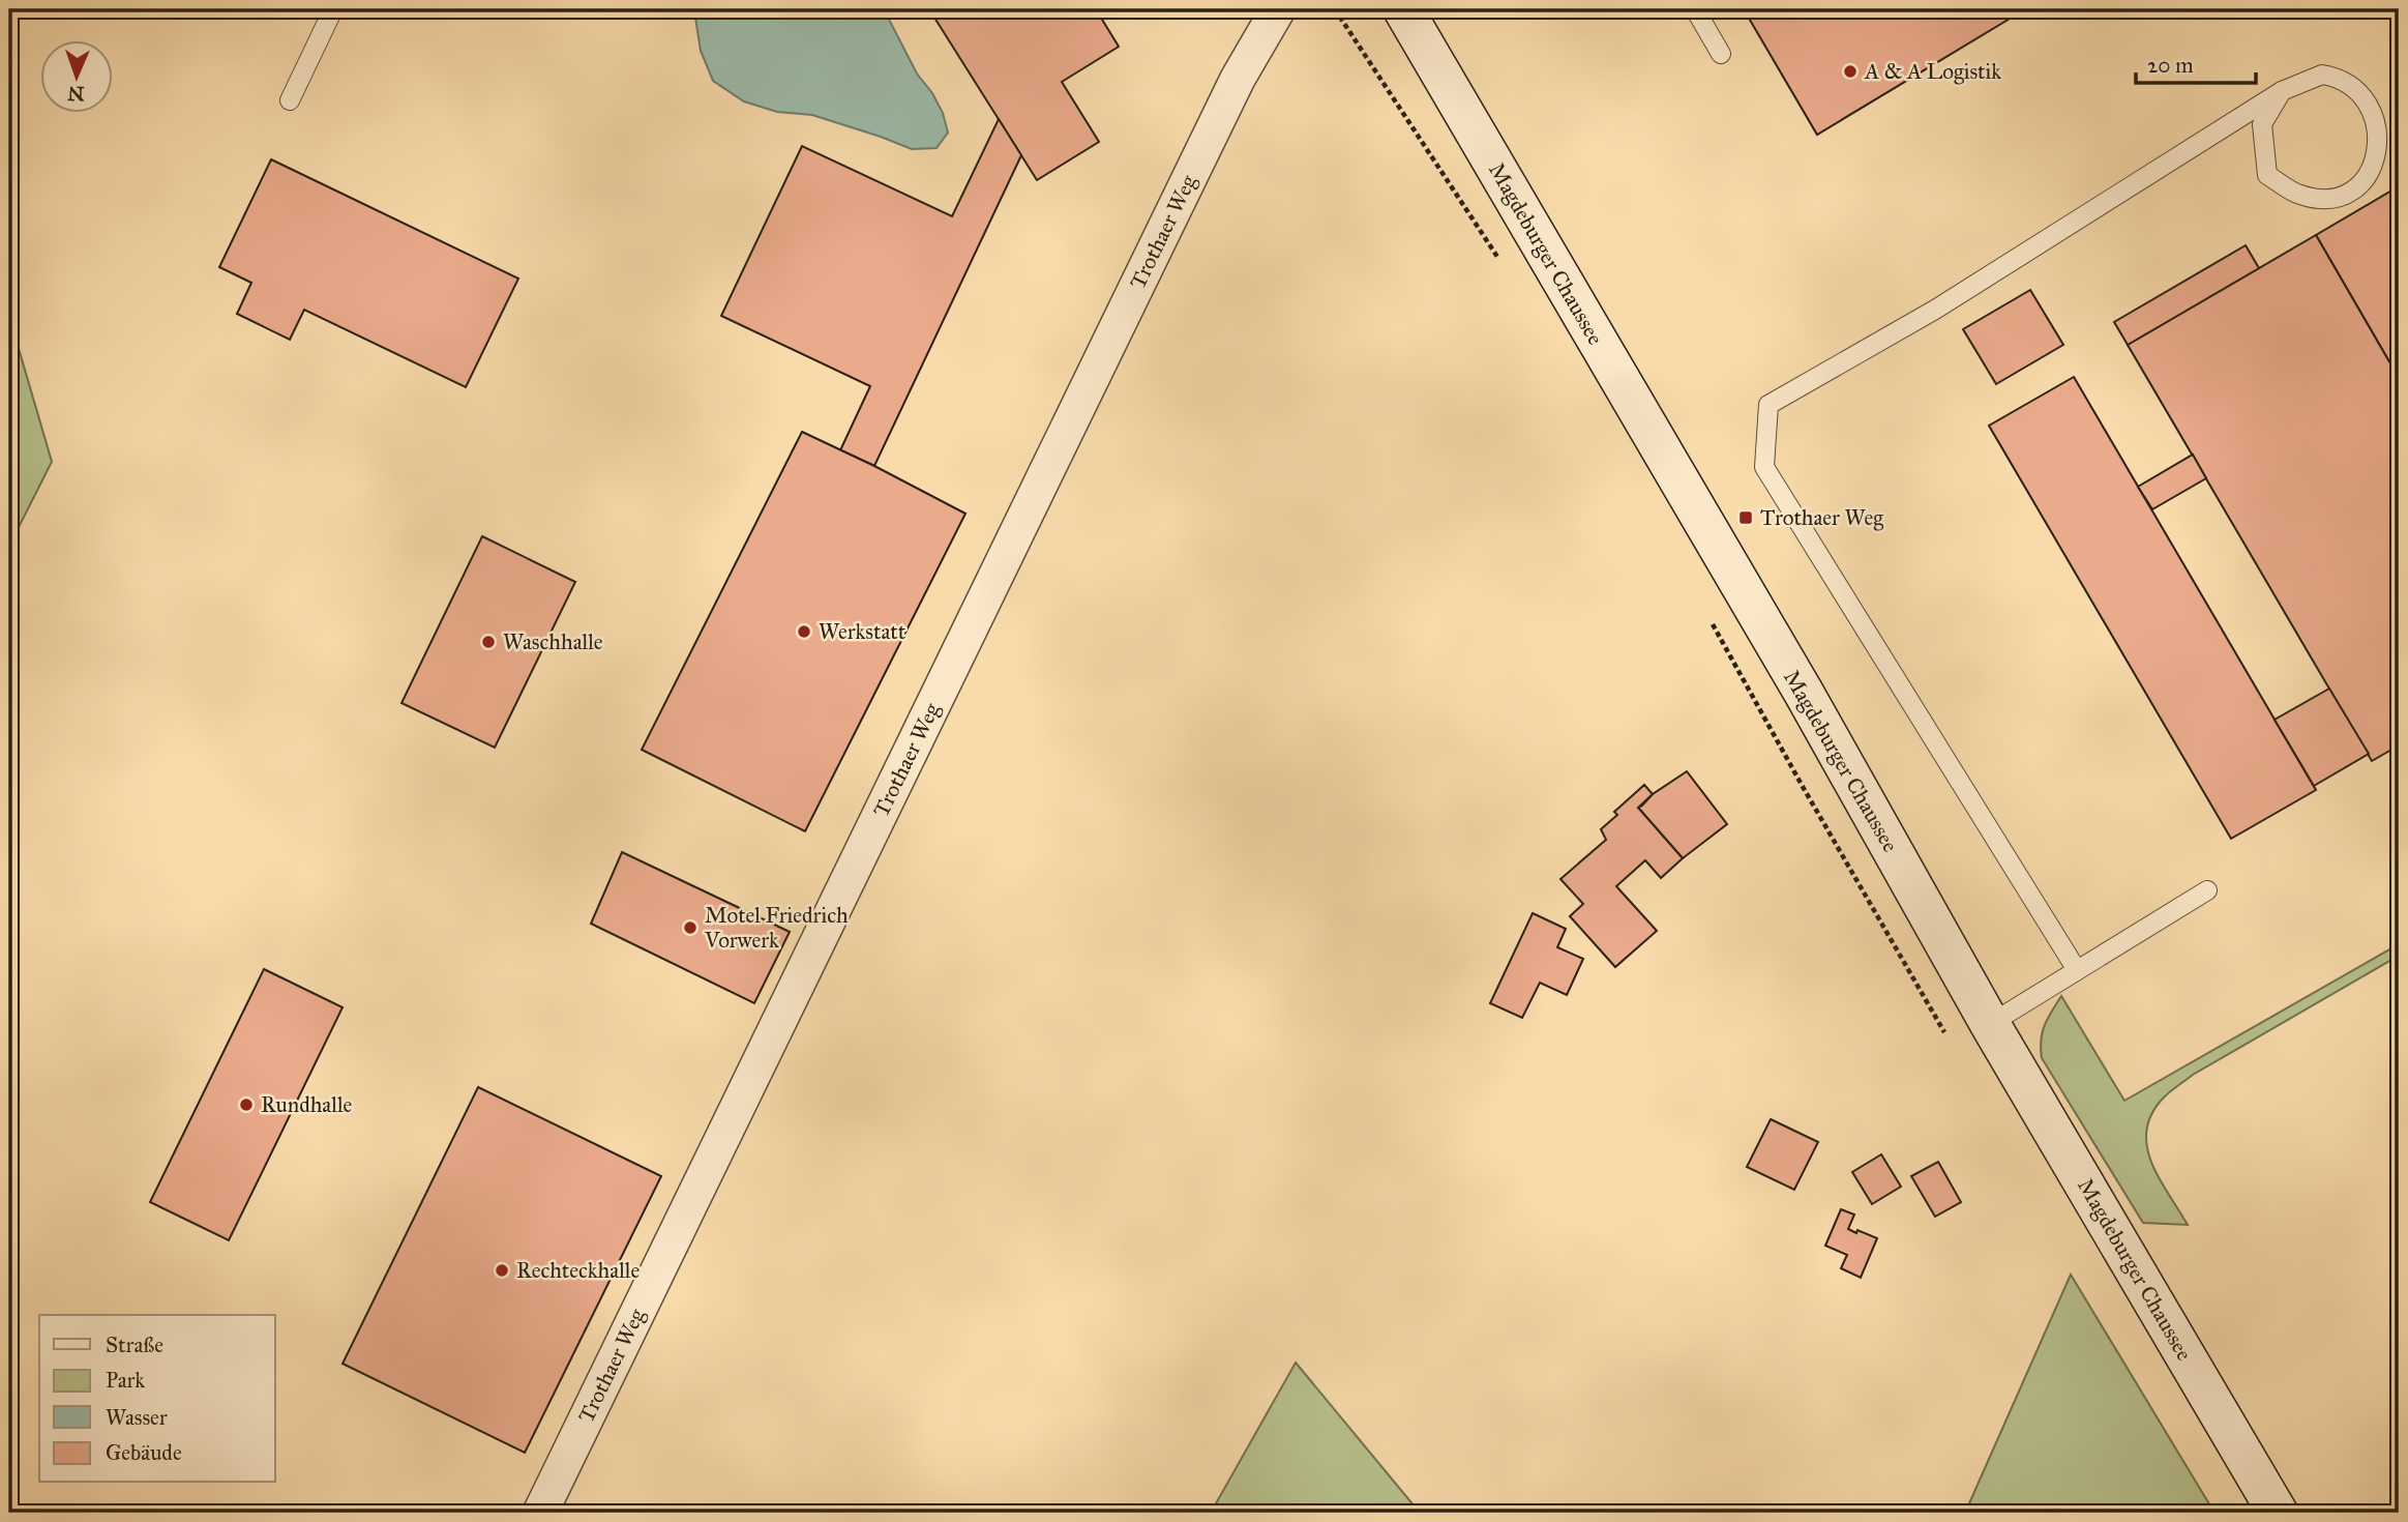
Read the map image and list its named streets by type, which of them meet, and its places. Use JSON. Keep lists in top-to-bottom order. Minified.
{"streets":{"main road":["Magdeburger Chaussee"],"street":["Trothaer Weg"]},"places":{"other":["A & A Logistik","Werkstatt","Waschhalle","Motel Friedrich Vorwerk","Rundhalle","Rechteckhalle"],"transit":["Trothaer Weg"]},"legend":["Straße","Park","Wasser","Gebäude"],"scale_bar":"20 m","north":"bottom"}
